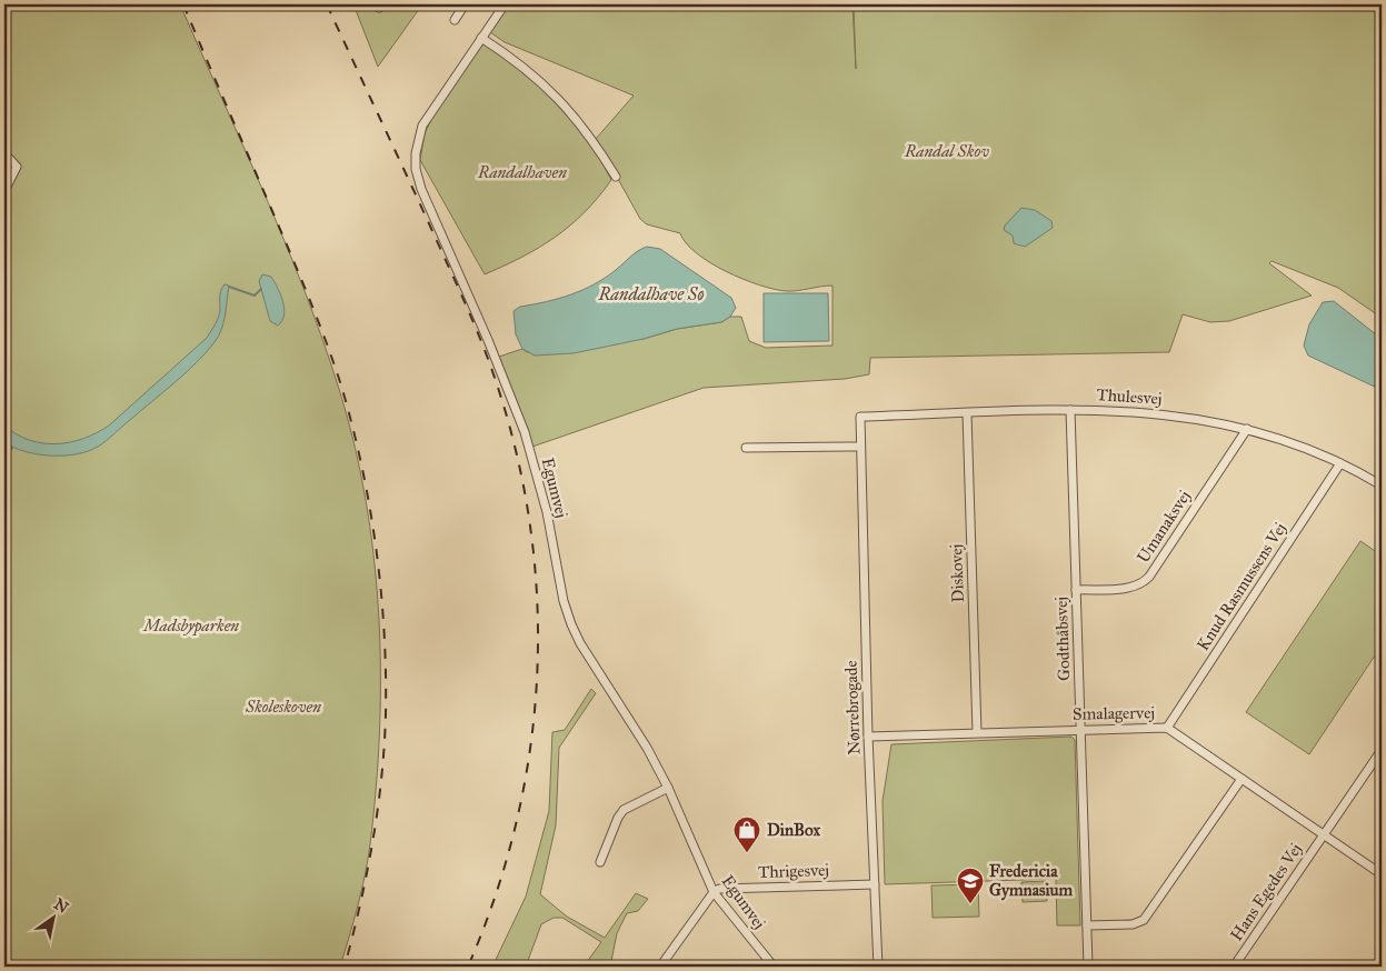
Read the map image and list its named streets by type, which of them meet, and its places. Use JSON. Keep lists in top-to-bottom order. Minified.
{"streets":{"street":["Thulesvej","Egumvej","Umanaksvej","Diskovej","Knud Rasmussens Vej","Godthåbsvej","Nørrebrogade","Smalagervej","Thrigesvej","Hans Egedes Vej"]},"crossings":[["Thulesvej","Umanaksvej"],["Thulesvej","Diskovej"],["Thulesvej","Knud Rasmussens Vej"],["Thulesvej","Godthåbsvej"],["Thulesvej","Nørrebrogade"],["Egumvej","Thrigesvej"],["Umanaksvej","Godthåbsvej"],["Diskovej","Smalagervej"],["Knud Rasmussens Vej","Smalagervej"],["Godthåbsvej","Smalagervej"],["Nørrebrogade","Smalagervej"],["Nørrebrogade","Thrigesvej"],["Smalagervej","Hans Egedes Vej"]],"water":["Randalhave Sø"],"parks":["Randal Skov","Randalhaven","Madsbyparken","Skoleskoven"],"places":{"shop":["DinBox"],"school or university":["Fredericia Gymnasium"]},"north":"top right"}
